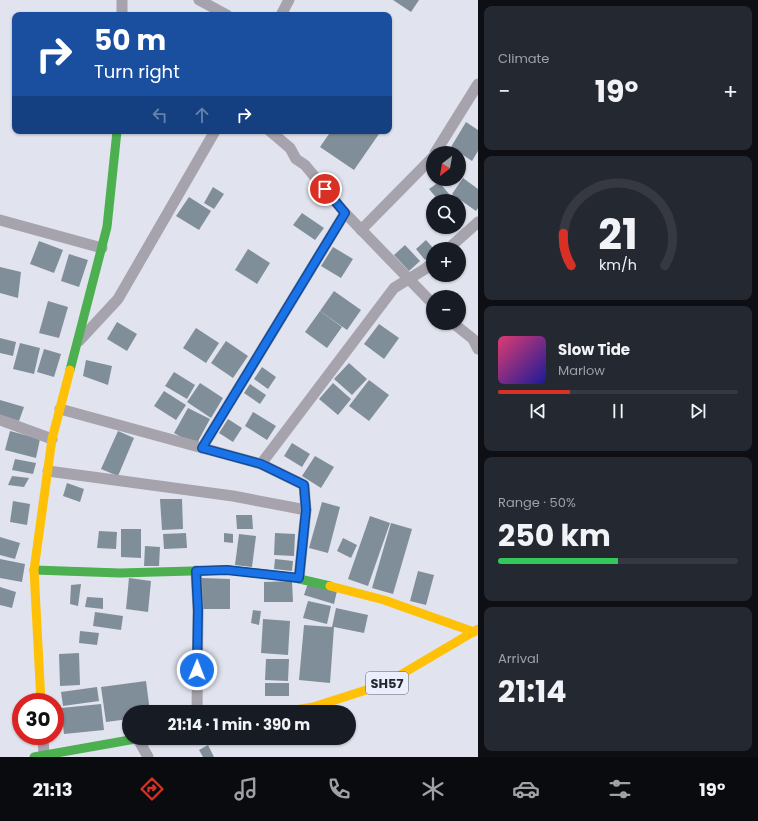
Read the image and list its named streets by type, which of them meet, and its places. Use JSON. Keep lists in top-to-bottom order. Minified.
{"streets":{"street":["SH57"]},"north":"bottom left","page":{"tile":["Climate",["Range · 50%","250 km"],["Arrival","21:14"]],"turn":["50 m","Turn right"],"heat":["−","19°","+"],"map_buttons":["+","−"],"song":["Slow Tide","Marlow"],"limit":"30","trip":"21:14 · 1 min · 390 m","tabs":["21:13","19°"],"gauge":["21","km/h"]}}
